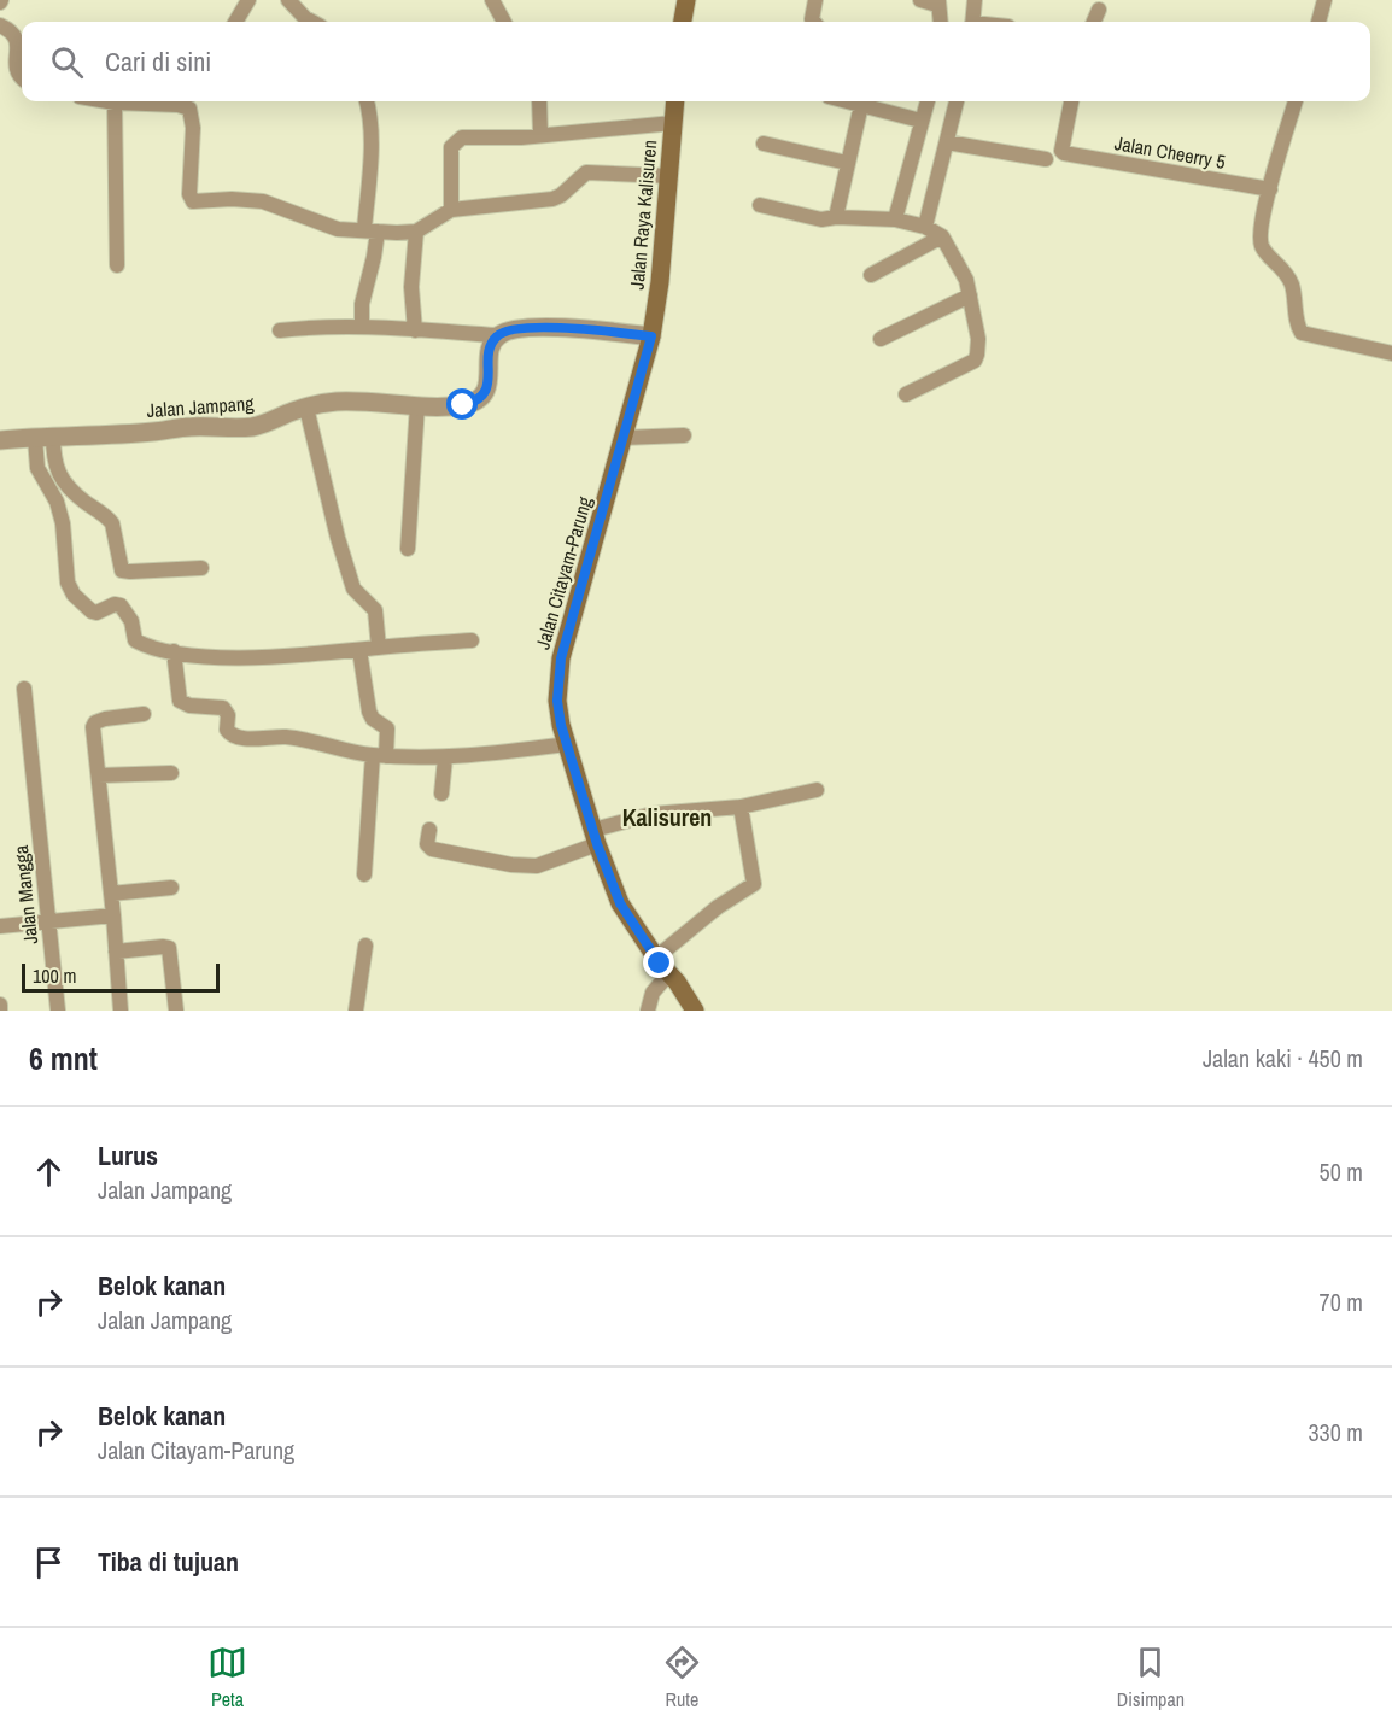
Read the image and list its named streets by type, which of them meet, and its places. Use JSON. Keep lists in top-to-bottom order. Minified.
{"streets":{"main road":["Jalan Raya Kalisuren","Jalan Citayam-Parung"],"street":["Jalan Cheerry 5","Jalan Jampang","Jalan Mangga"]},"crossings":[["Jalan Raya Kalisuren","Jalan Citayam-Parung"]],"districts":["Kalisuren"],"scale_bar":"100 m","page":{"search":"Cari di sini","scale":"100 m","heading":["6 mnt","Jalan kaki · 450 m"],"list":[["Lurus","Jalan Jampang","50 m"],["Belok kanan","Jalan Jampang","70 m"],["Belok kanan","Jalan Citayam-Parung","330 m"],"Tiba di tujuan"],"nav":["Peta","Rute","Disimpan"]}}
